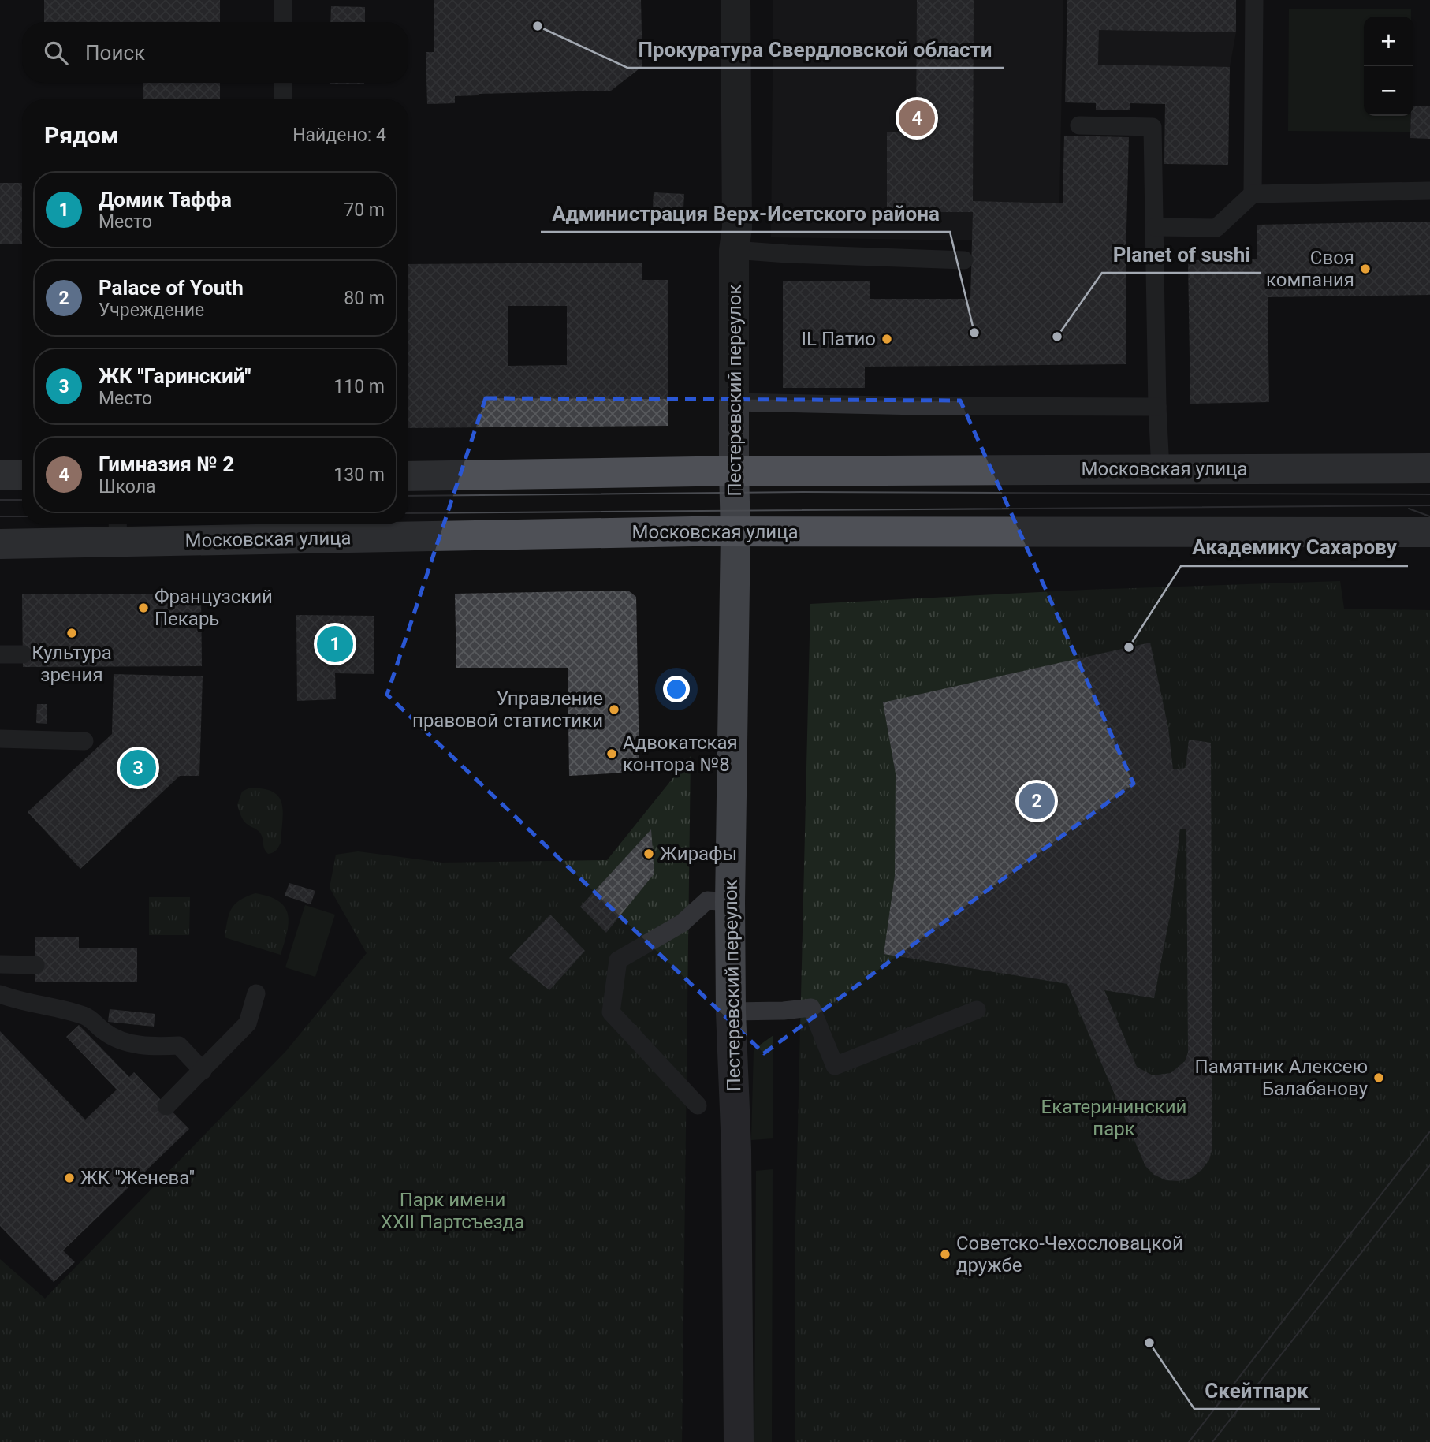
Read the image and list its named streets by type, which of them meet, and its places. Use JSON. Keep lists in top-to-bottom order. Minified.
{"streets":{"main road":["Пестеревский переулок","Московская улица"]},"crossings":[["Пестеревский переулок","Московская улица"]],"parks":["Екатерининский парк","Парк имени XXII Партсъезда"],"places":["Прокуратура Свердловской области","Своя компания","Администрация Верх-Исетского района","Planet of sushi","IL Патио","Французский Пекарь","Культура зрения","Академику Сахарову","Управление правовой статистики","Адвокатская контора №8","Жирафы","Памятник Алексею Балабанову","ЖК \"Женева\"","Советско-Чехословацкой дружбе","Скейтпарк"],"page":{"map_buttons":["+","−"],"search":"Поиск","pins":["4","1","3","2"],"heading":["Рядом","Найдено: 4"],"list":[{"mark":"1","name":"Домик Таффа","note":"Место","value":"70 m"},{"mark":"2","name":"Palace of Youth","note":"Учреждение","value":"80 m"},{"mark":"3","name":"ЖК \"Гаринский\"","note":"Место","value":"110 m"},{"mark":"4","name":"Гимназия № 2","note":"Школа","value":"130 m"}]}}
